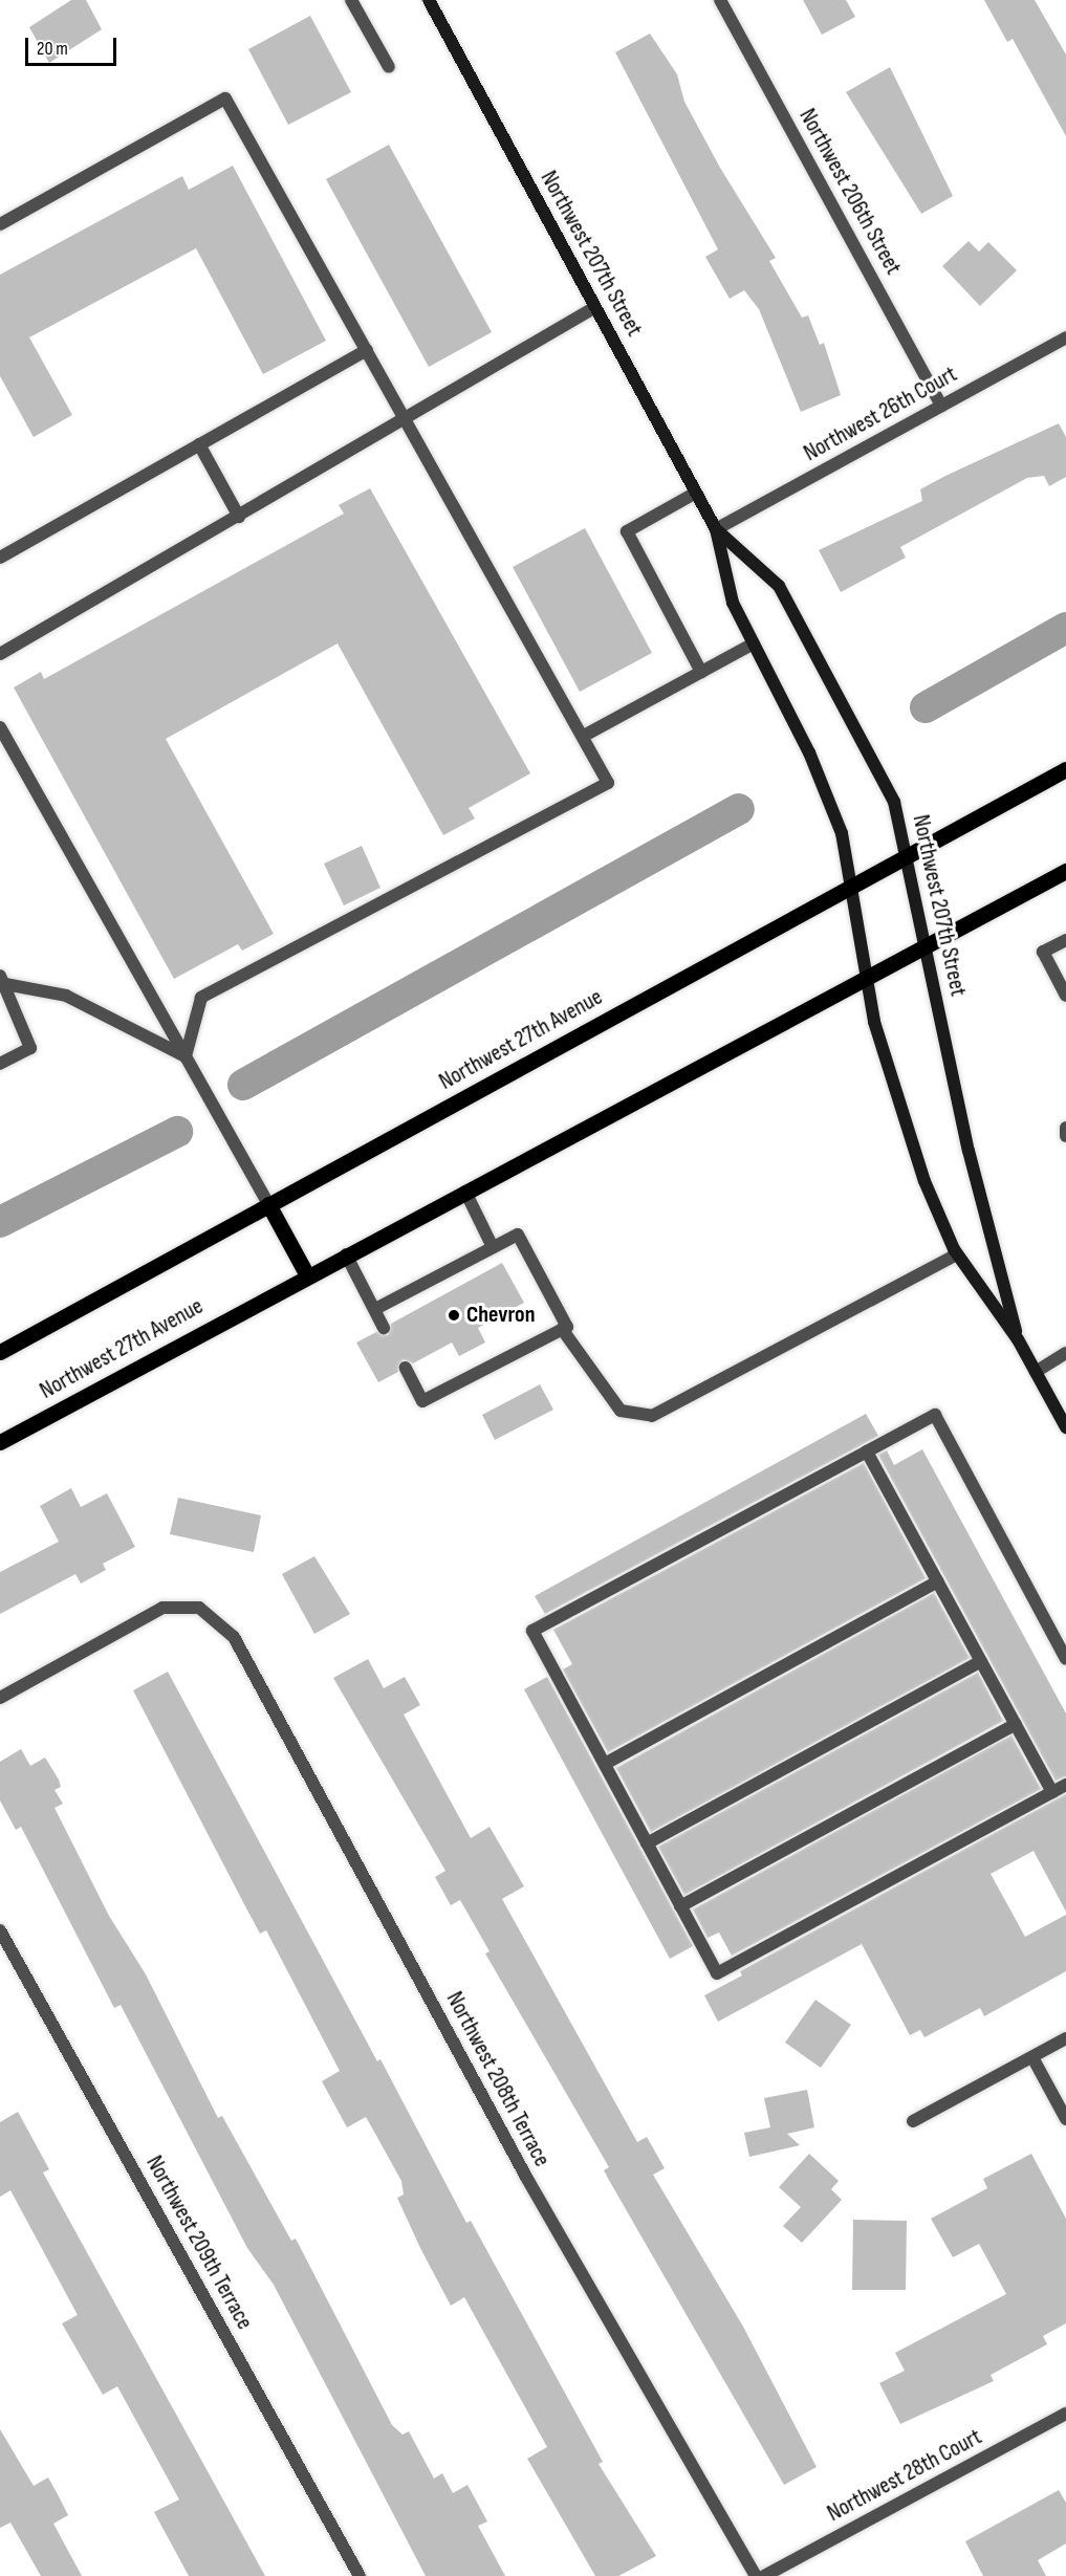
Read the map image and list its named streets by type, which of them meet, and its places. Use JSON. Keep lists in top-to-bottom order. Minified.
{"streets":{"main road":["Northwest 27th Avenue"],"street":["Northwest 206th Street","Northwest 207th Street","Northwest 26th Court","Northwest 208th Terrace","Northwest 209th Terrace","Northwest 28th Court"]},"crossings":[["Northwest 206th Street","Northwest 26th Court"],["Northwest 207th Street","Northwest 26th Court"],["Northwest 207th Street","Northwest 27th Avenue"]],"places":["Chevron"],"scale_bar":"20 m"}
